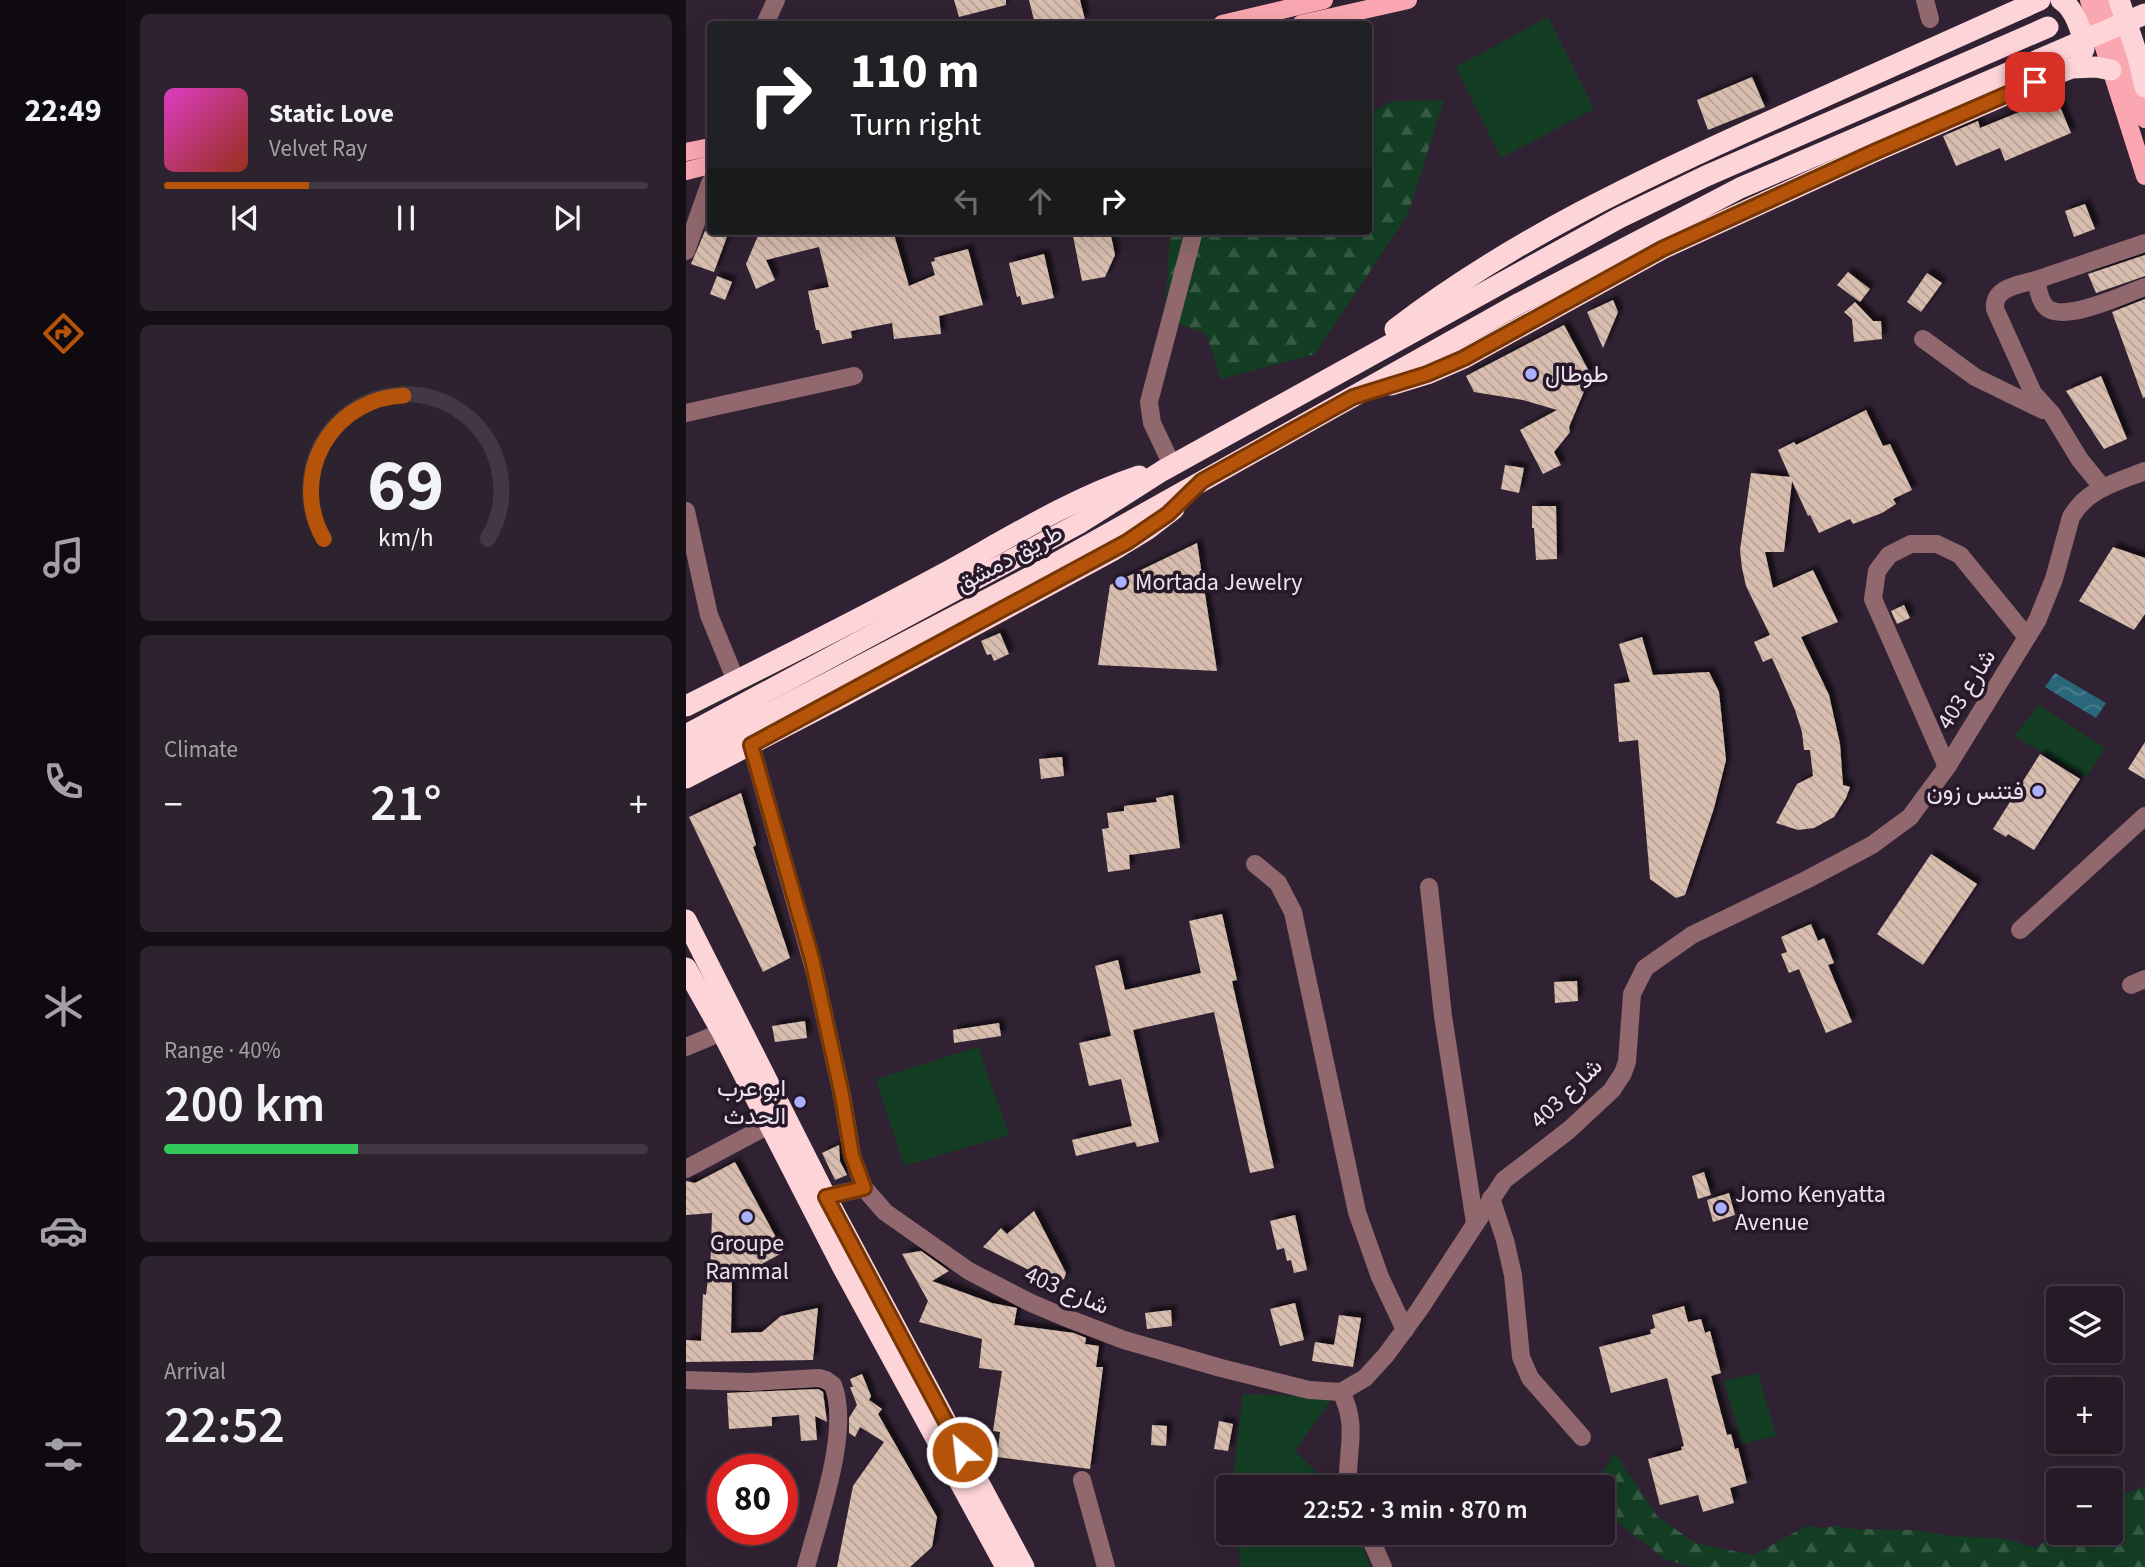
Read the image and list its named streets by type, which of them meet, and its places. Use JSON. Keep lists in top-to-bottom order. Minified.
{"streets":{"highway":["طريق دمشق"],"street":["شارع 403"]},"places":["طوطال","Mortada Jewelry","فتنس زون","ابو عرب الحدث","Jomo Kenyatta Avenue","Groupe Rammal"],"page":{"tabs":"22:49","turn":["110 m","Turn right"],"song":["Static Love","Velvet Ray"],"tile":["Climate",["Range · 40%","200 km"],["Arrival","22:52"]],"heat":["−","21°","+"],"map_buttons":["+","−"],"limit":"80","trip":"22:52 · 3 min · 870 m","gauge":["69","km/h"]}}
